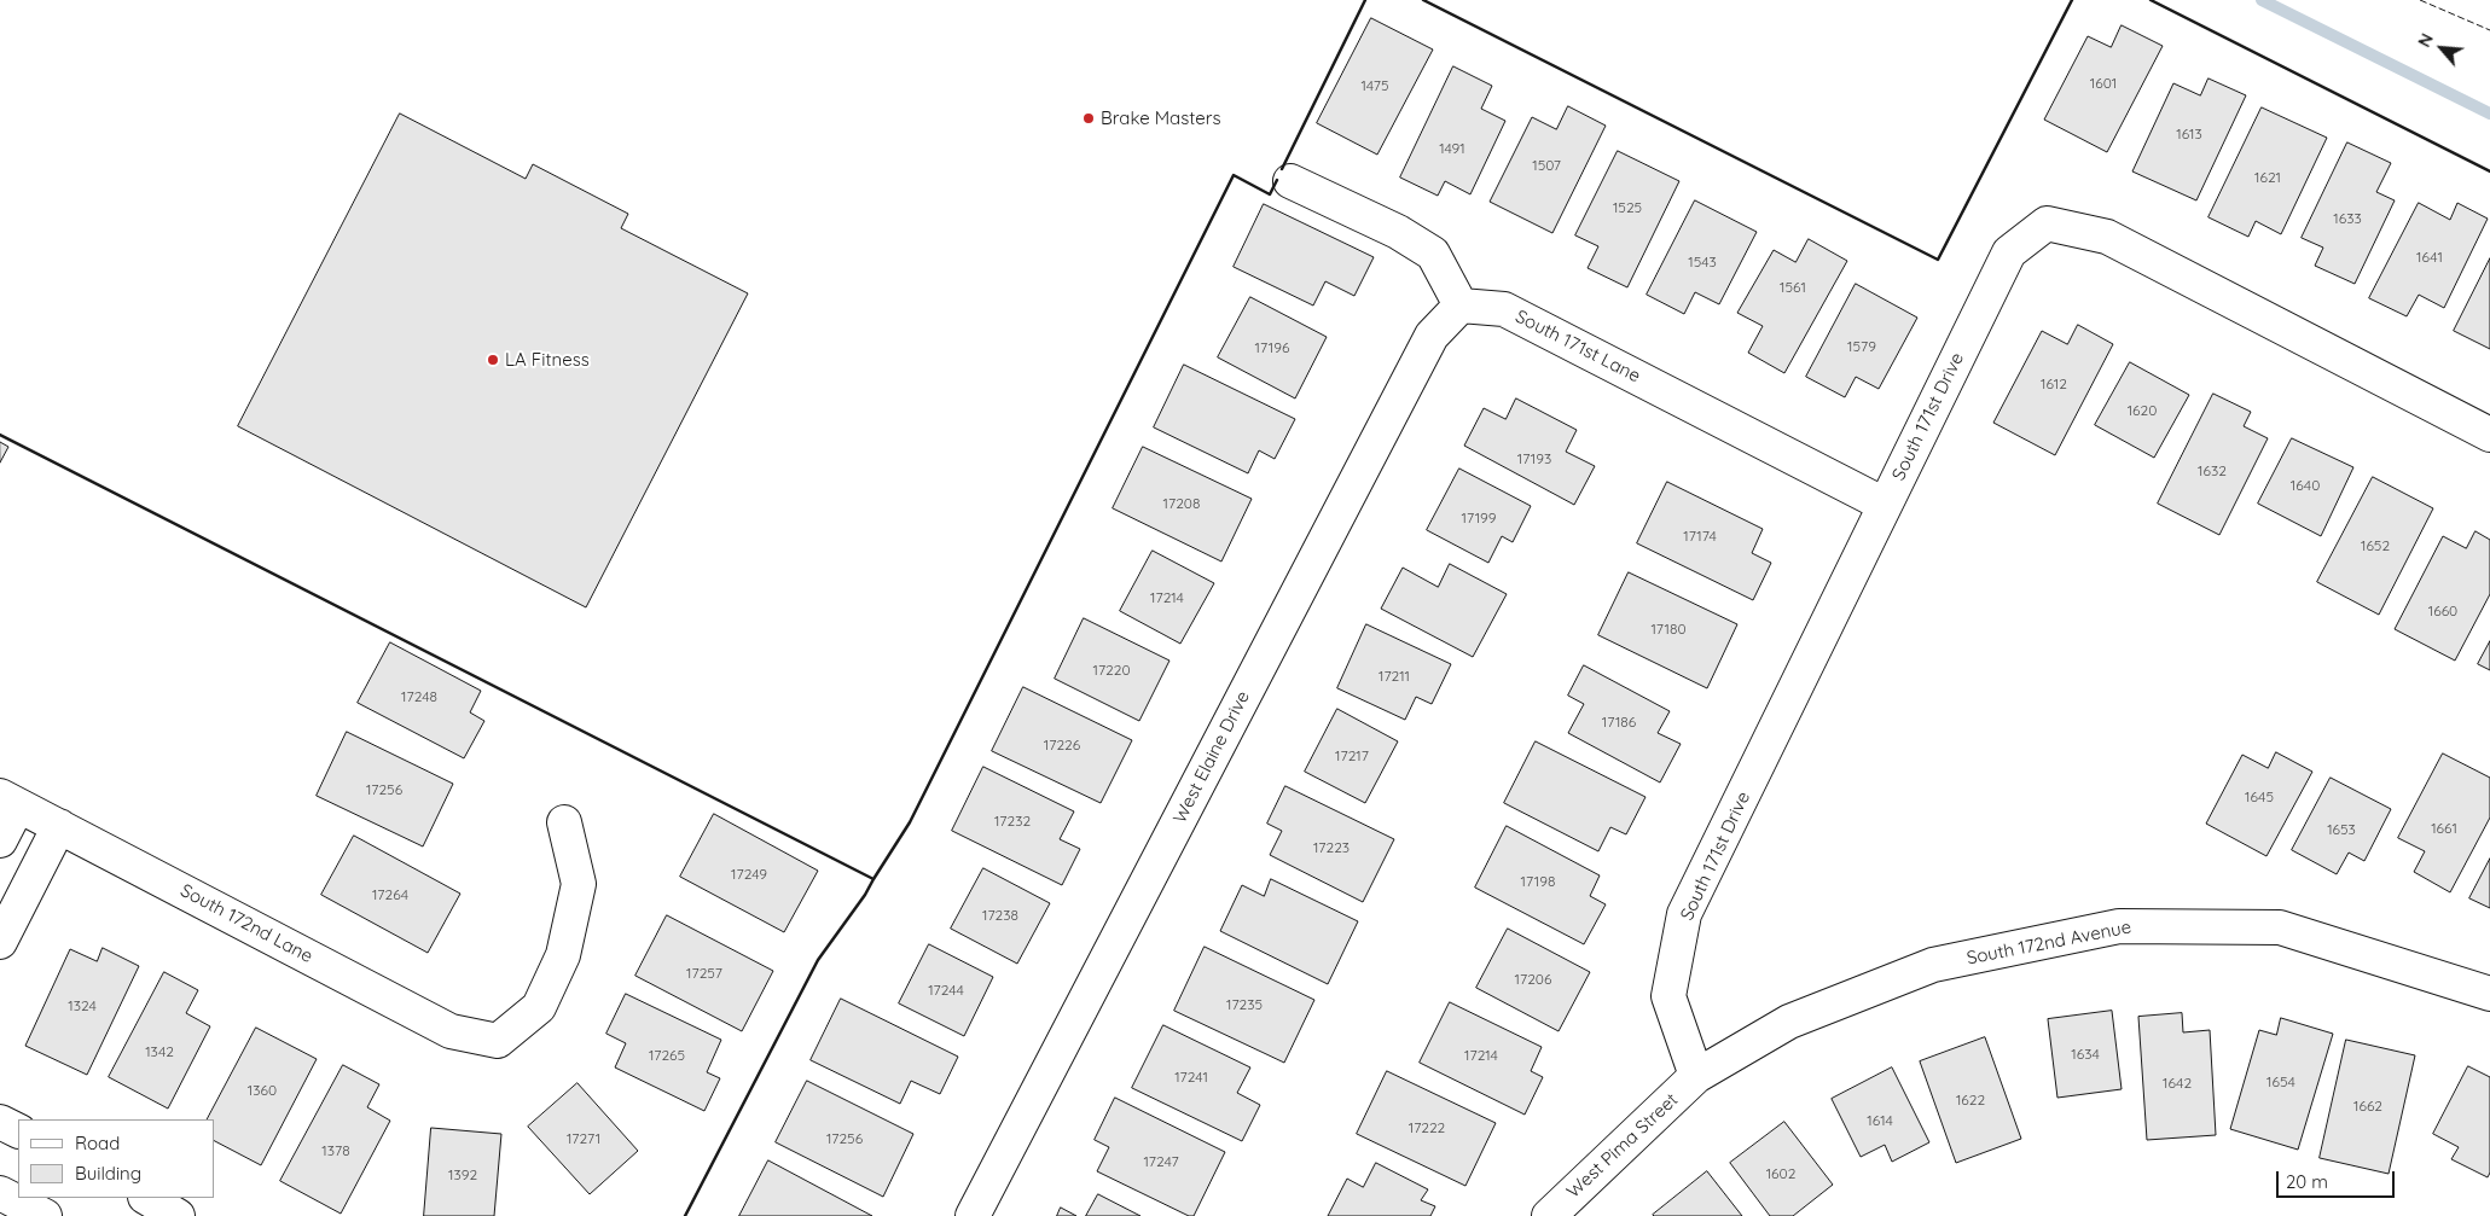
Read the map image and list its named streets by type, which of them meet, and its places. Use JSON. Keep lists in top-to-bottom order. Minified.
{"streets":{"street":["South 171st Lane","South 171st Drive","West Elaine Drive","South 172nd Lane","South 172nd Avenue","West Pima Street"]},"crossings":[["South 171st Lane","South 171st Drive"],["South 171st Lane","West Elaine Drive"],["South 171st Drive","South 172nd Avenue"],["South 171st Drive","West Pima Street"],["South 172nd Avenue","West Pima Street"]],"places":["Brake Masters","LA Fitness"],"house_numbers":["1601","1475","1613","1491","1507","1621","1525","1633","1641","1543","1561","1579","17196","1612","1620","17193","1632","1640","17208","17199","17174","1652","17214","1660","17180","17220","17211","17248","17186","17226","17217","17256","1645","17232","1661","1653","17223","17249","17198","17264","17238","17257","17206","17244","17235","1324","1342","1634","17265","17214","17241","1654","1642","1360","1622","1662","1614","17222","17271","17256","1378","17247","1602","1392"],"legend":["Road","Building"],"scale_bar":"20 m","north":"top left"}
